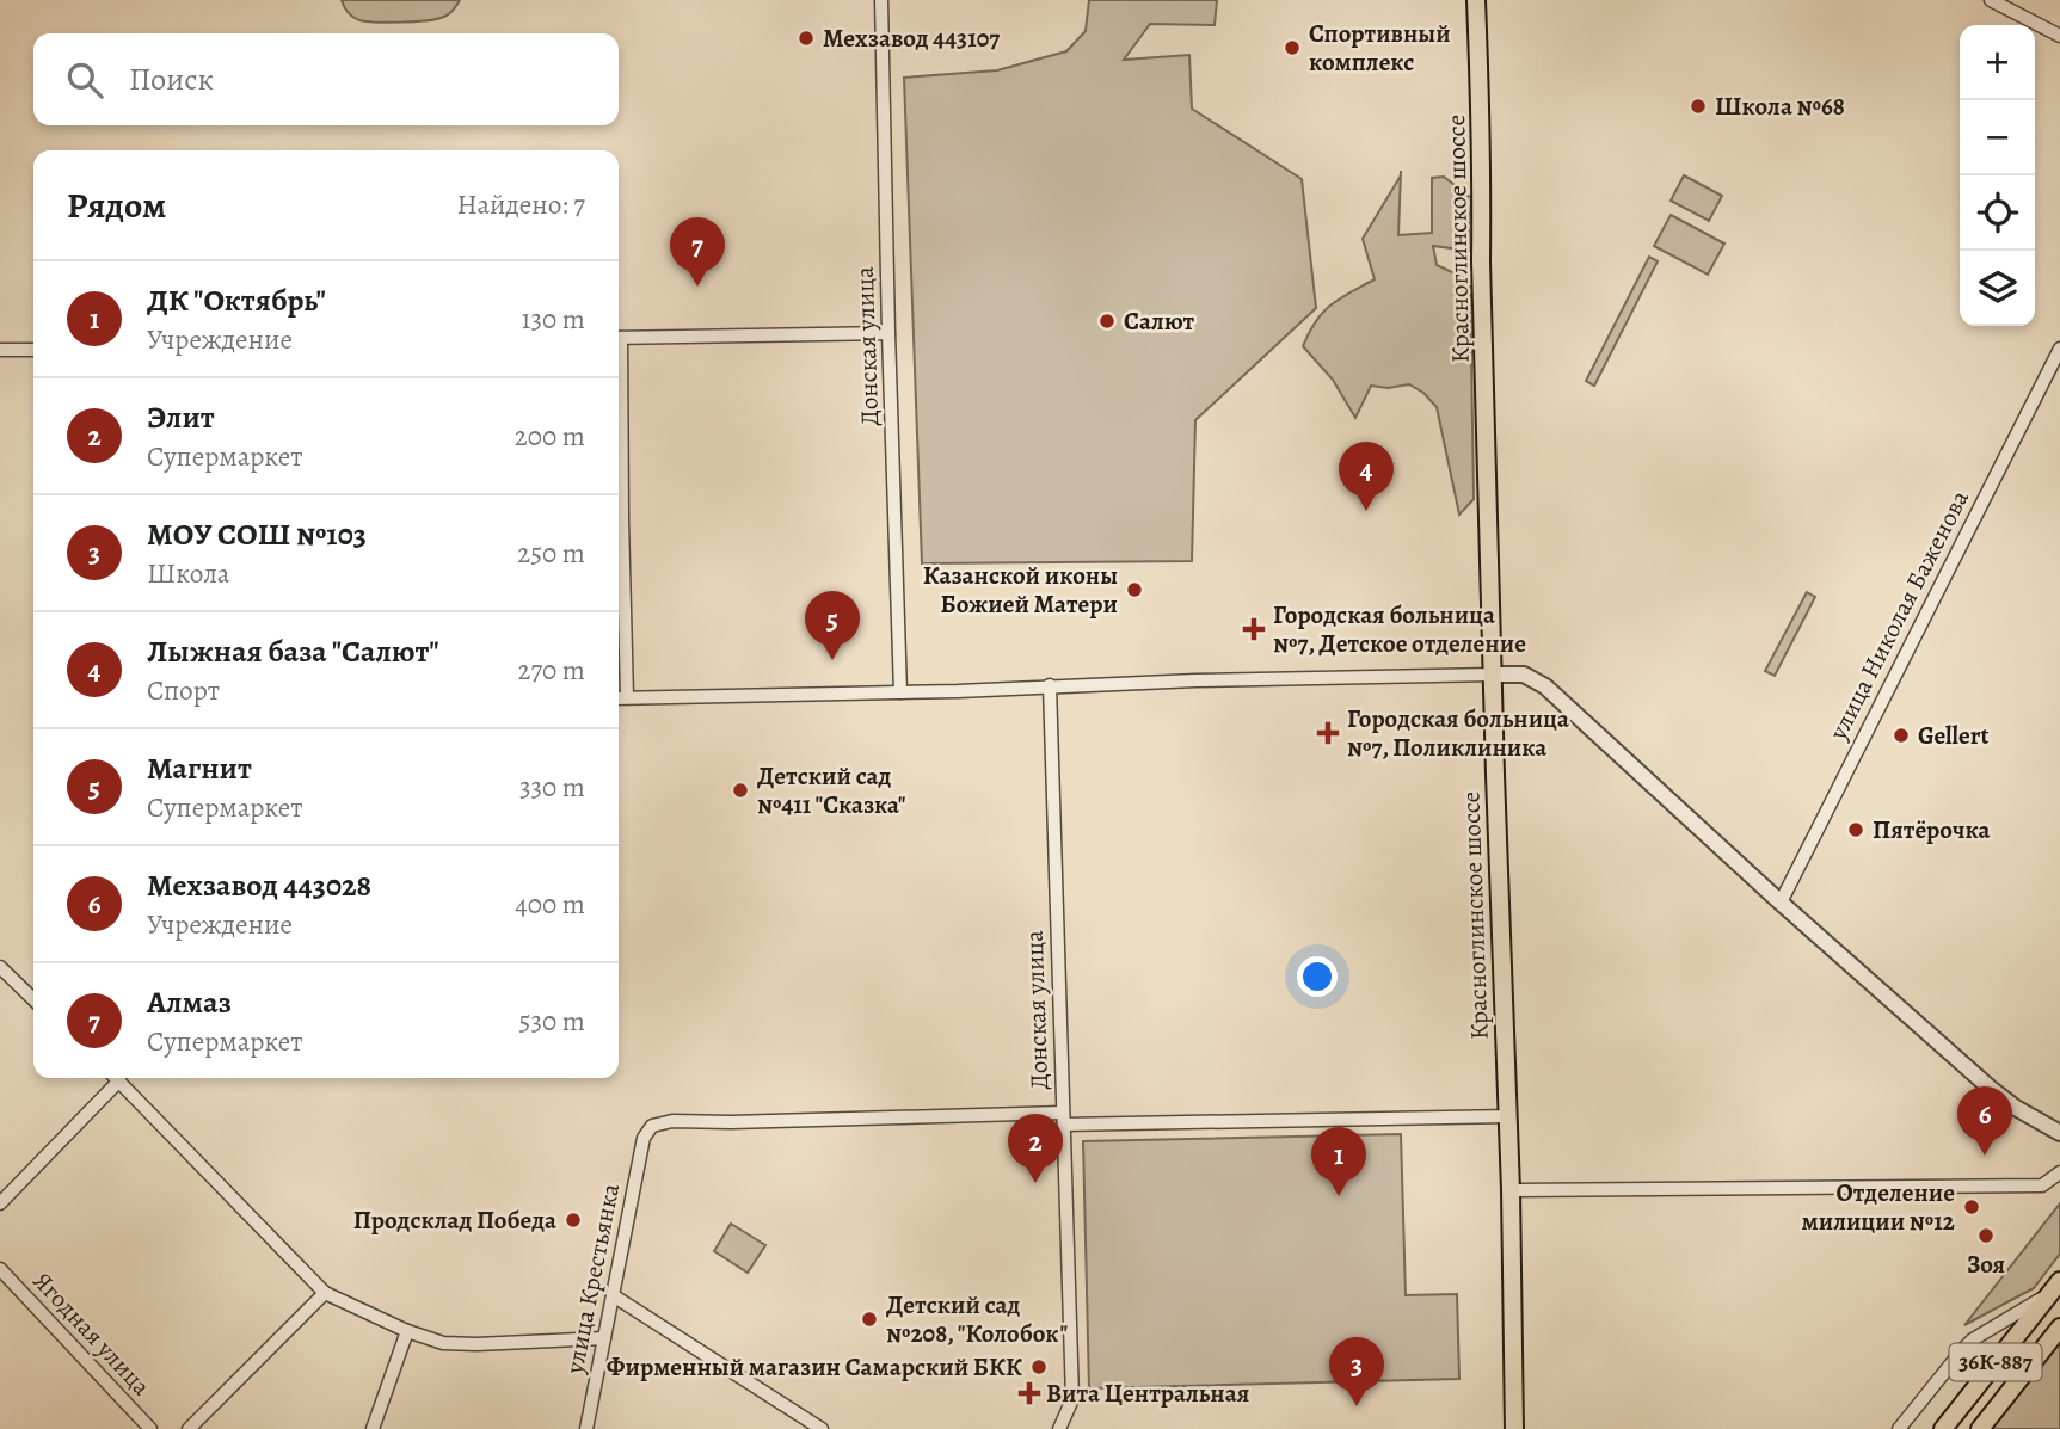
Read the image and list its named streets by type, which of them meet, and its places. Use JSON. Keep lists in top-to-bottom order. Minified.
{"streets":{"main road":["Красноглинское шоссе","36К-887"],"street":["Донская улица","улица Николая Баженова","улица Крестьянка","Ягодная улица"]},"crossings":[["Донская улица","улица Крестьянка"]],"places":{"other":["Мехзавод 443107","Спортивный комплекс","Школа №68","Салют","Казанской иконы Божией Матери","Gellert","Детский сад №411 \"Сказка\"","Пятёрочка","Отделение милиции №12","Продсклад Победа","Зоя","Детский сад №208, \"Колобок\"","Фирменный магазин Самарский БКК"],"health":["Городская больница №7, Детское отделение","Городская больница №7, Поликлиника","Вита Центральная"]},"page":{"map_buttons":["+","−"],"search":"Поиск","heading":["Рядом","Найдено: 7"],"pins":["7","4","5","6","2","1","3"],"list":[{"mark":"1","name":"ДК \"Октябрь\"","note":"Учреждение","value":"130 m"},{"mark":"2","name":"Элит","note":"Супермаркет","value":"200 m"},{"mark":"3","name":"МОУ СОШ №103","note":"Школа","value":"250 m"},{"mark":"4","name":"Лыжная база \"Салют\"","note":"Спорт","value":"270 m"},{"mark":"5","name":"Магнит","note":"Супермаркет","value":"330 m"},{"mark":"6","name":"Мехзавод 443028","note":"Учреждение","value":"400 m"},{"mark":"7","name":"Алмаз","note":"Супермаркет","value":"530 m"}]}}
